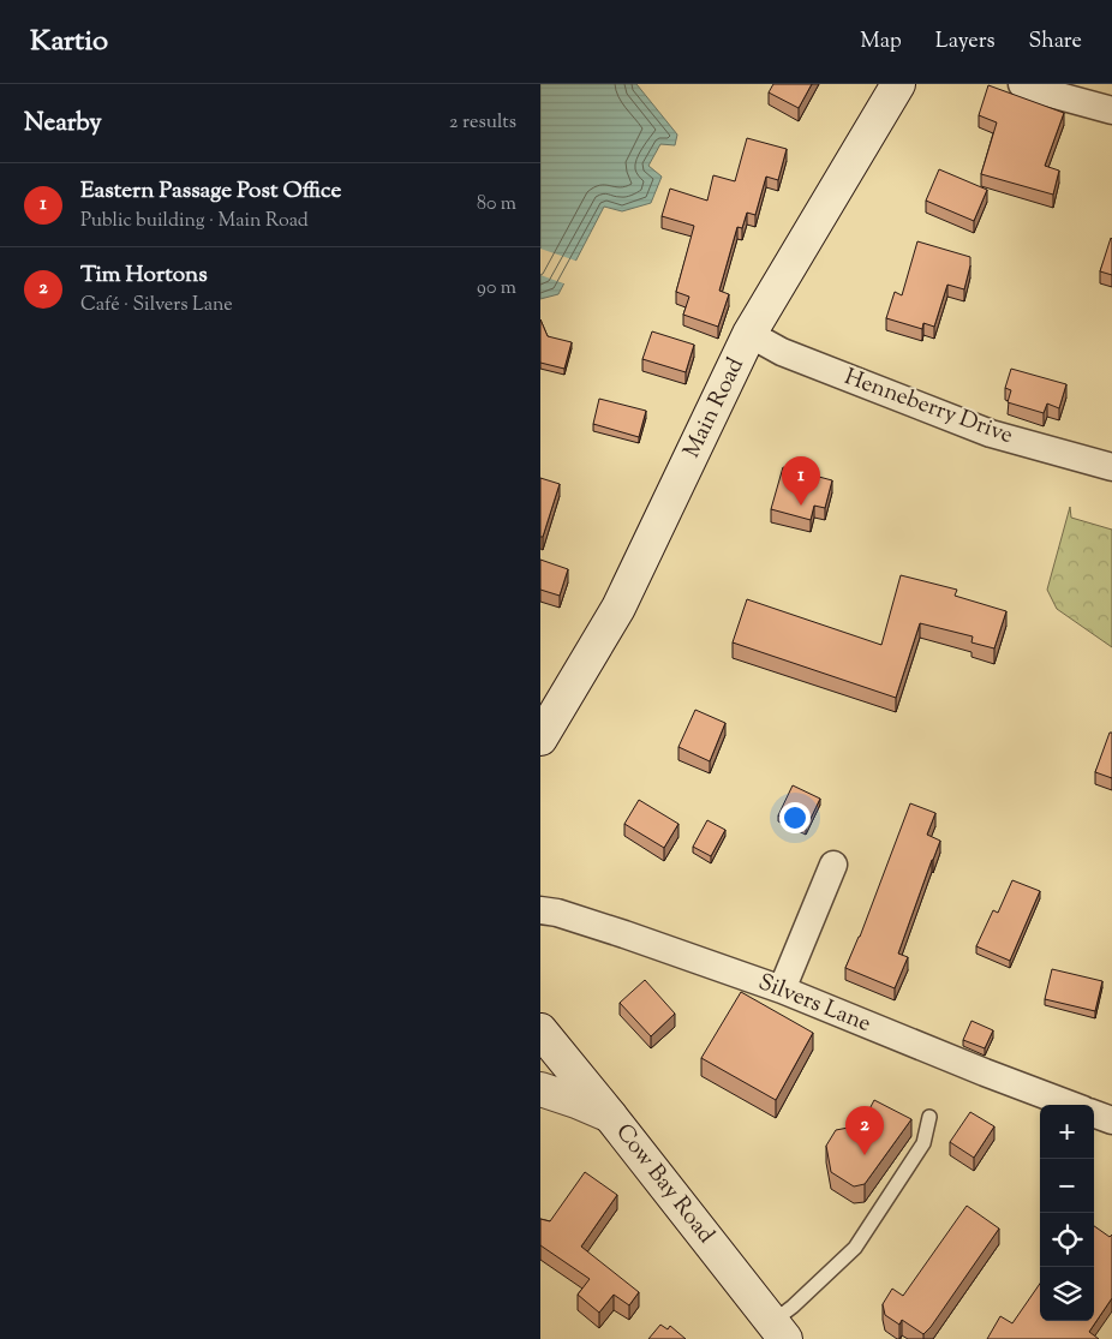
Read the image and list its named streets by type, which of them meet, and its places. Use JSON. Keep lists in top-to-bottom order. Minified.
{"streets":{"main road":["Main Road","Cow Bay Road"],"street":["Henneberry Drive","Silvers Lane"]},"crossings":[["Henneberry Drive","Main Road"]],"page":{"header":"Kartio","nav":["Map","Layers","Share"],"heading":["Nearby","2 results"],"list":[{"mark":"1","name":"Eastern Passage Post Office","note":"Public building · Main Road","value":"80 m"},{"mark":"2","name":"Tim Hortons","note":"Café · Silvers Lane","value":"90 m"}],"pins":["1","2"],"map_buttons":["+","−"]}}
